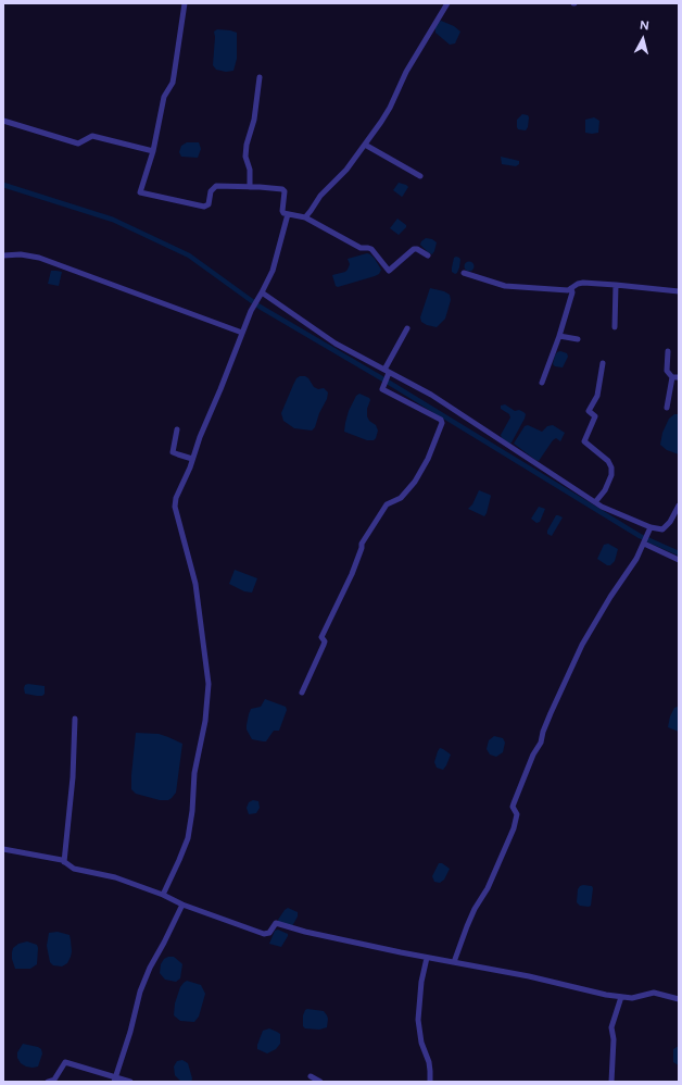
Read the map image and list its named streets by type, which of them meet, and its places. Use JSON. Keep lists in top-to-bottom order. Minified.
{"north":"top"}
